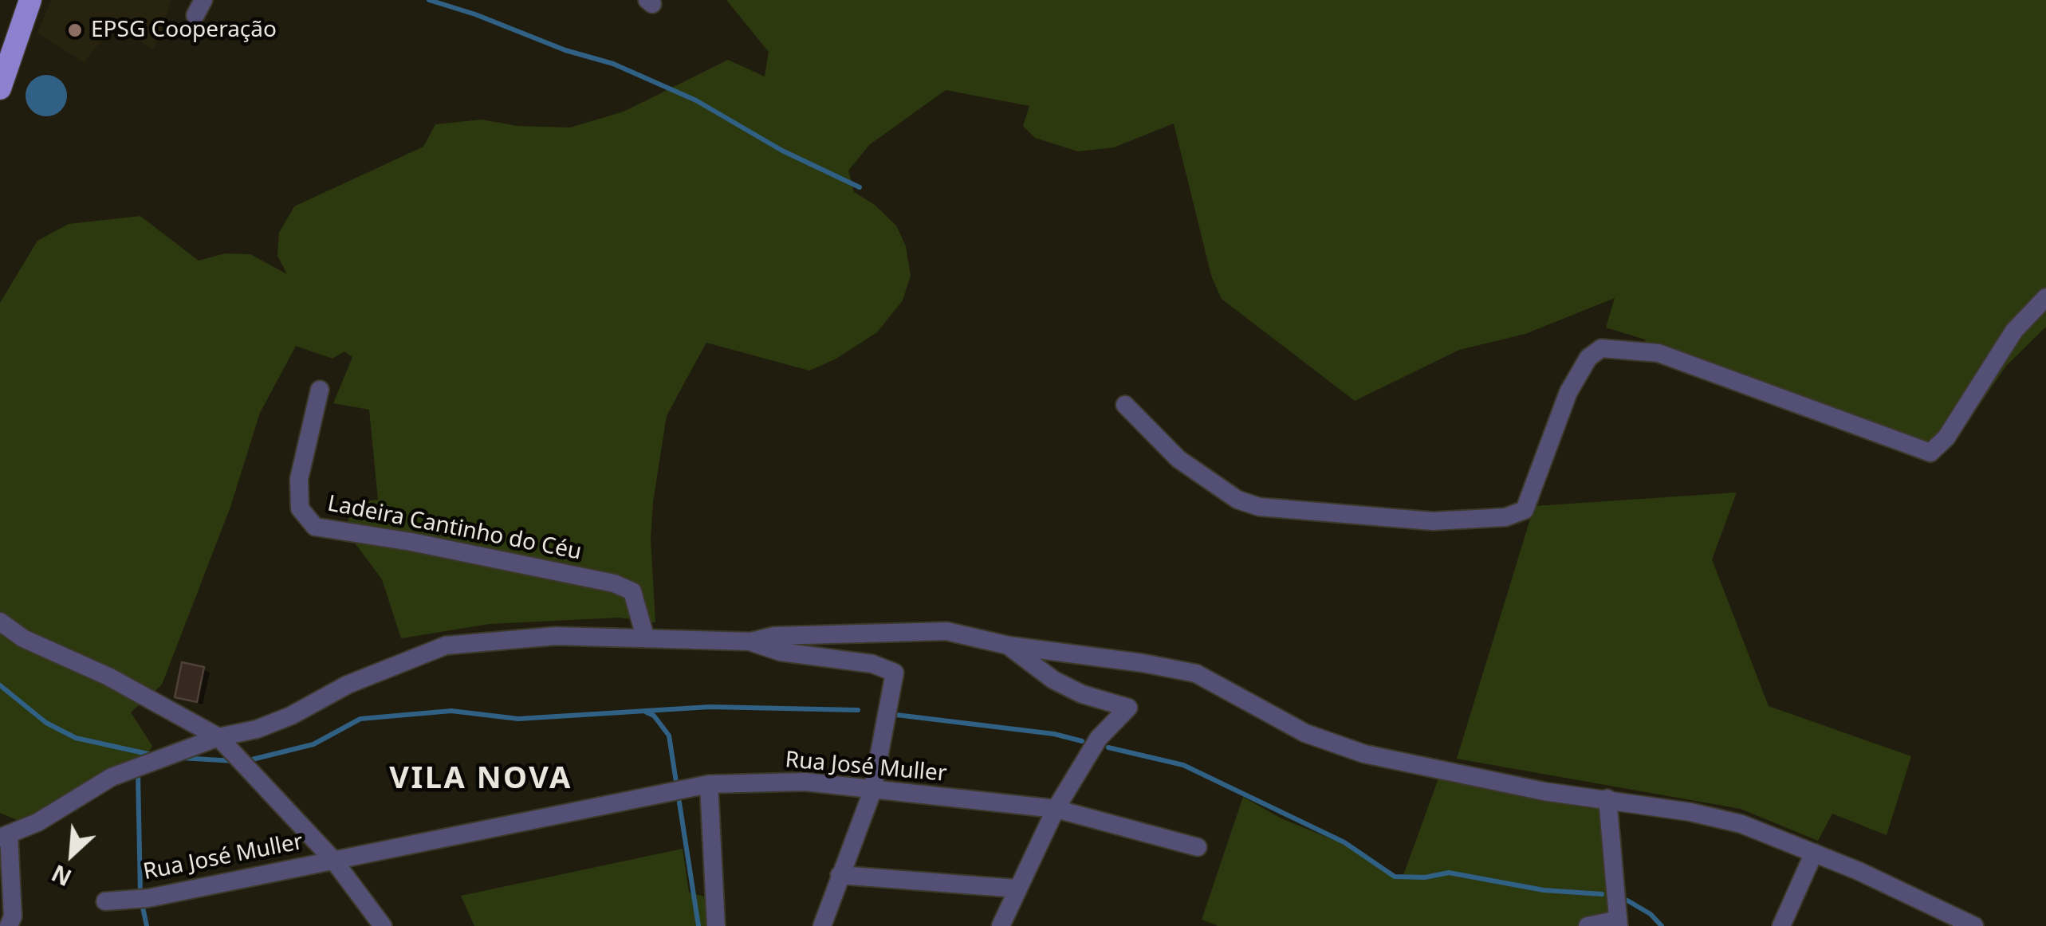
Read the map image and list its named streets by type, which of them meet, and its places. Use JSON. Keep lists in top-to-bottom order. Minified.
{"streets":{"street":["Ladeira Cantinho do Céu","Rua José Muller"]},"districts":["VILA NOVA"],"places":["EPSG Cooperação"],"north":"bottom left"}
